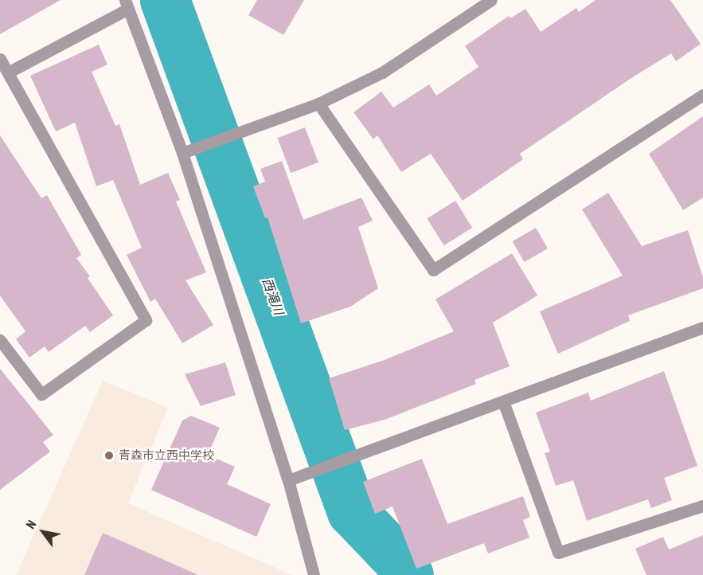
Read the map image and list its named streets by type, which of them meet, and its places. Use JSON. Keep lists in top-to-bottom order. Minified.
{"water":["西滝川"],"places":["青森市立西中学校"],"north":"top left"}
